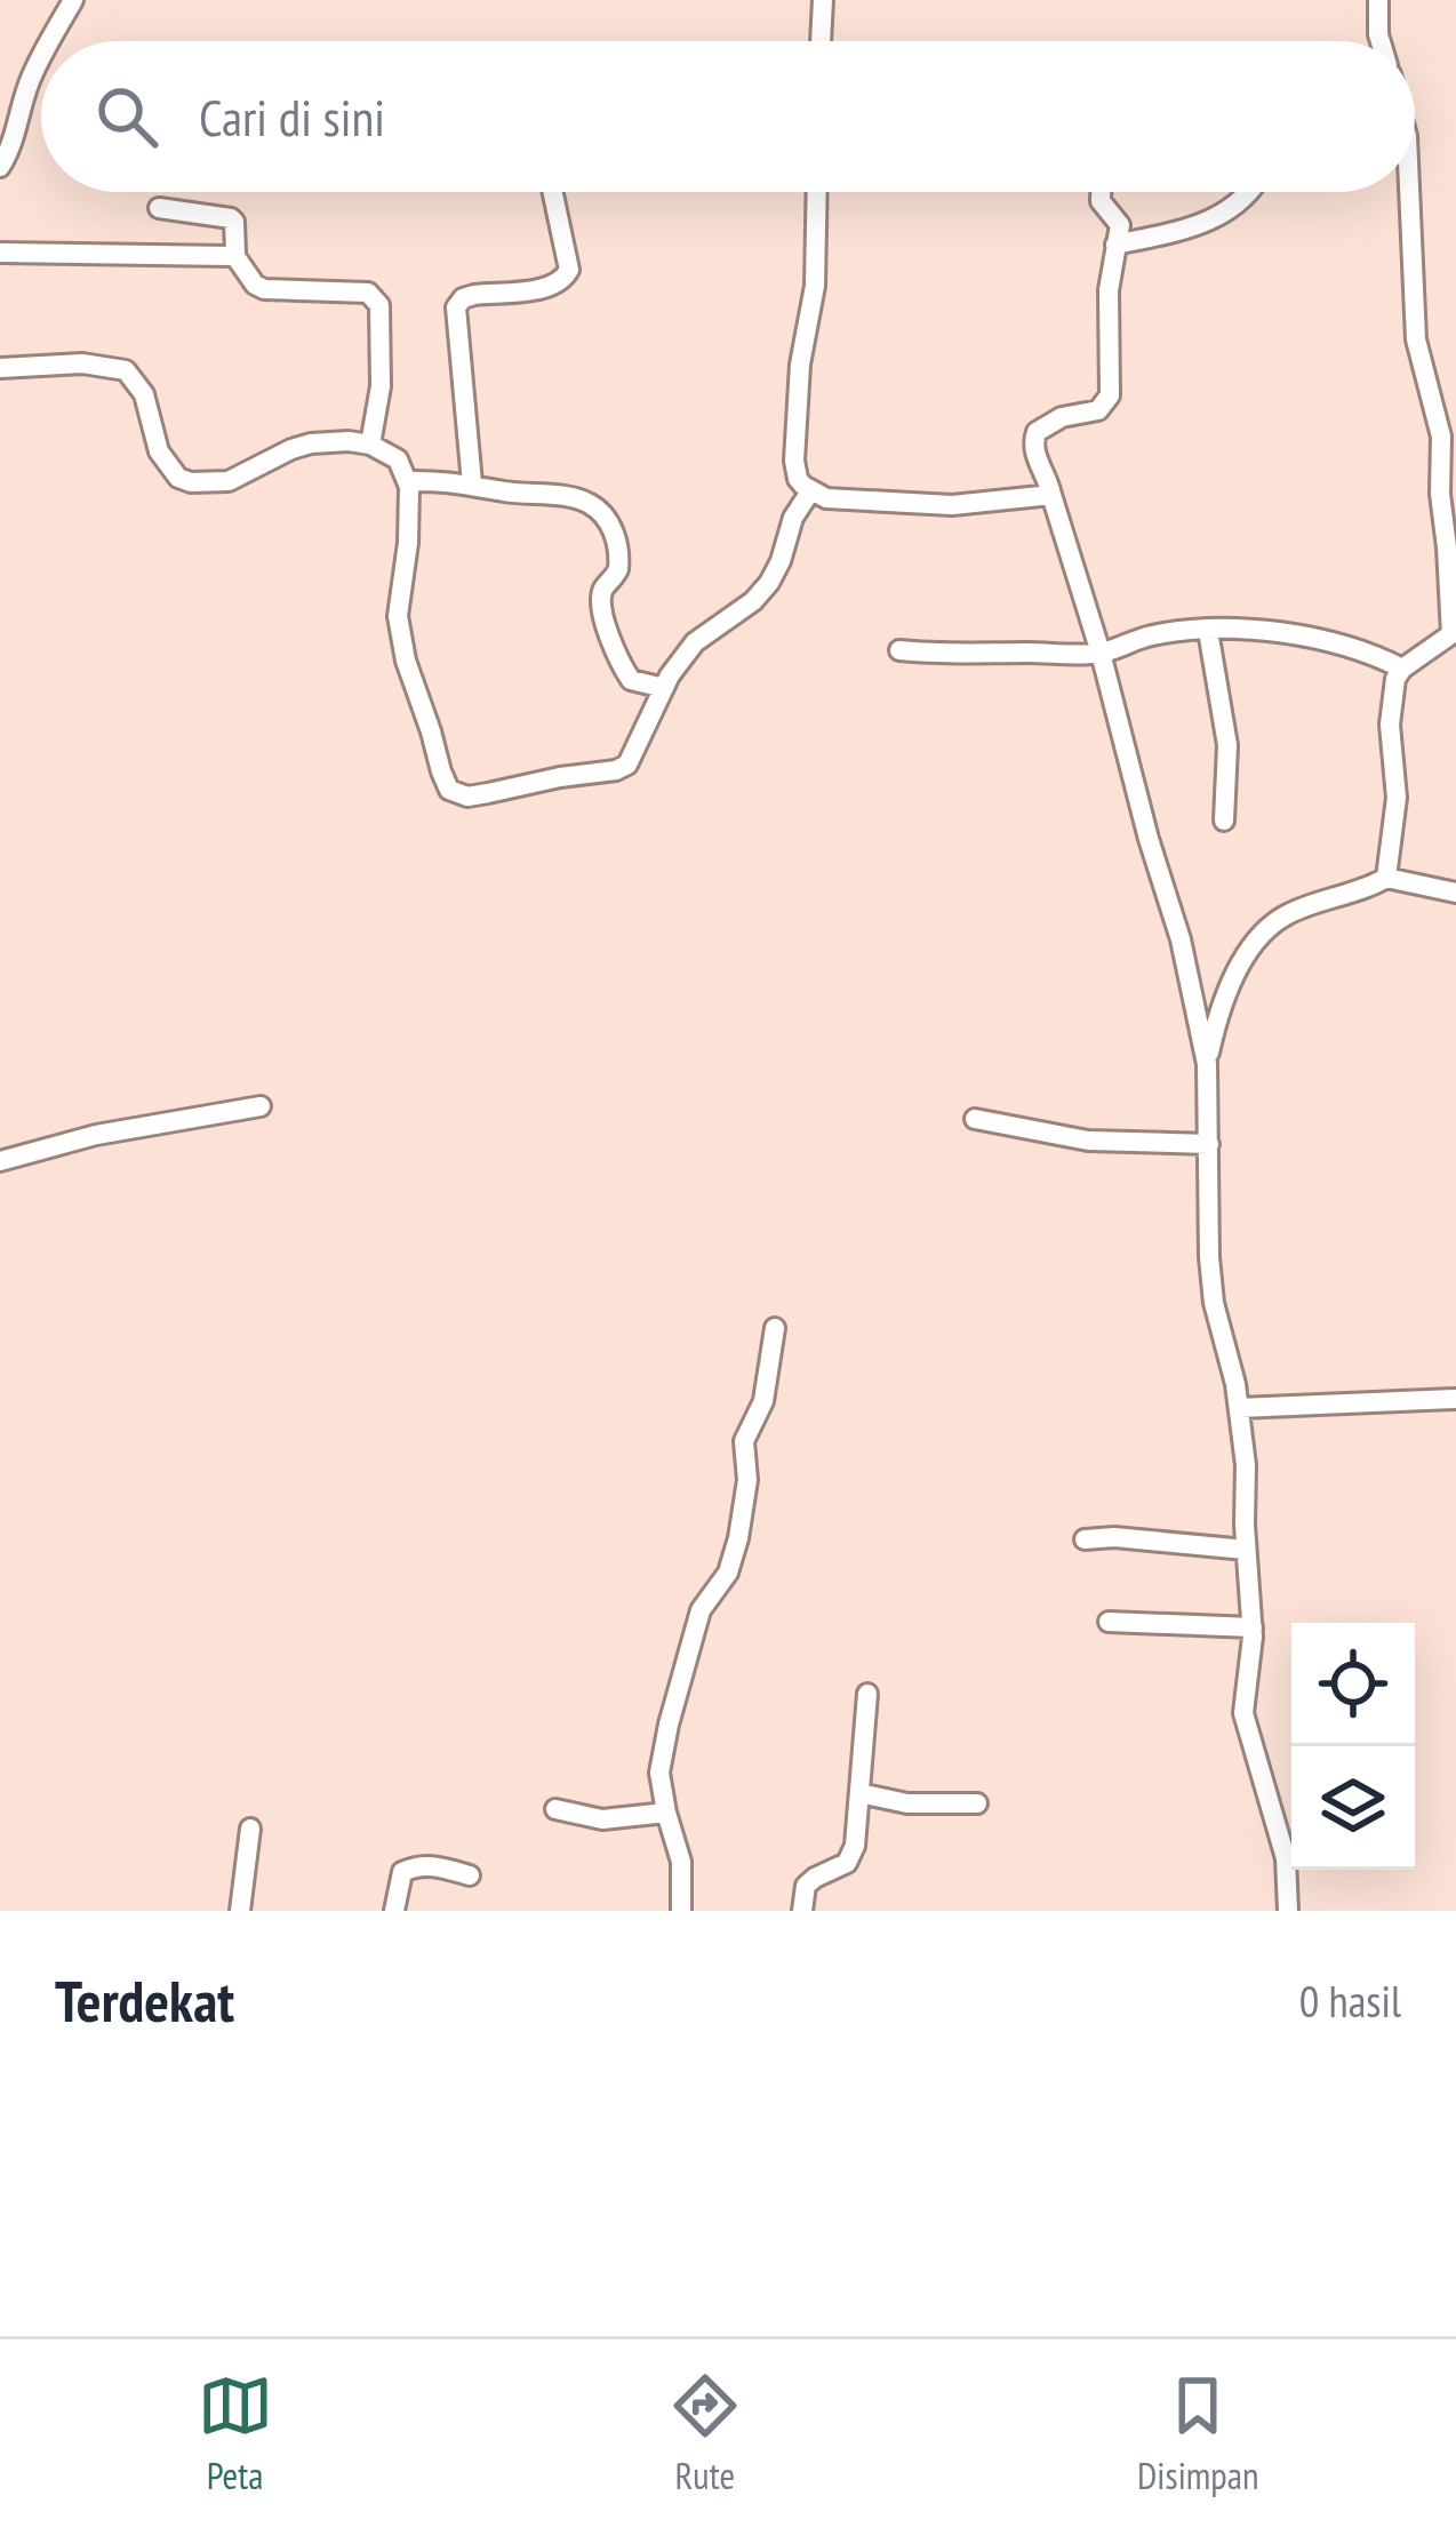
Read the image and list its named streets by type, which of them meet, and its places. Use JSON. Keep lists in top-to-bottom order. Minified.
{"page":{"search":"Cari di sini","heading":["Terdekat","0 hasil"],"nav":["Peta","Rute","Disimpan"]}}
